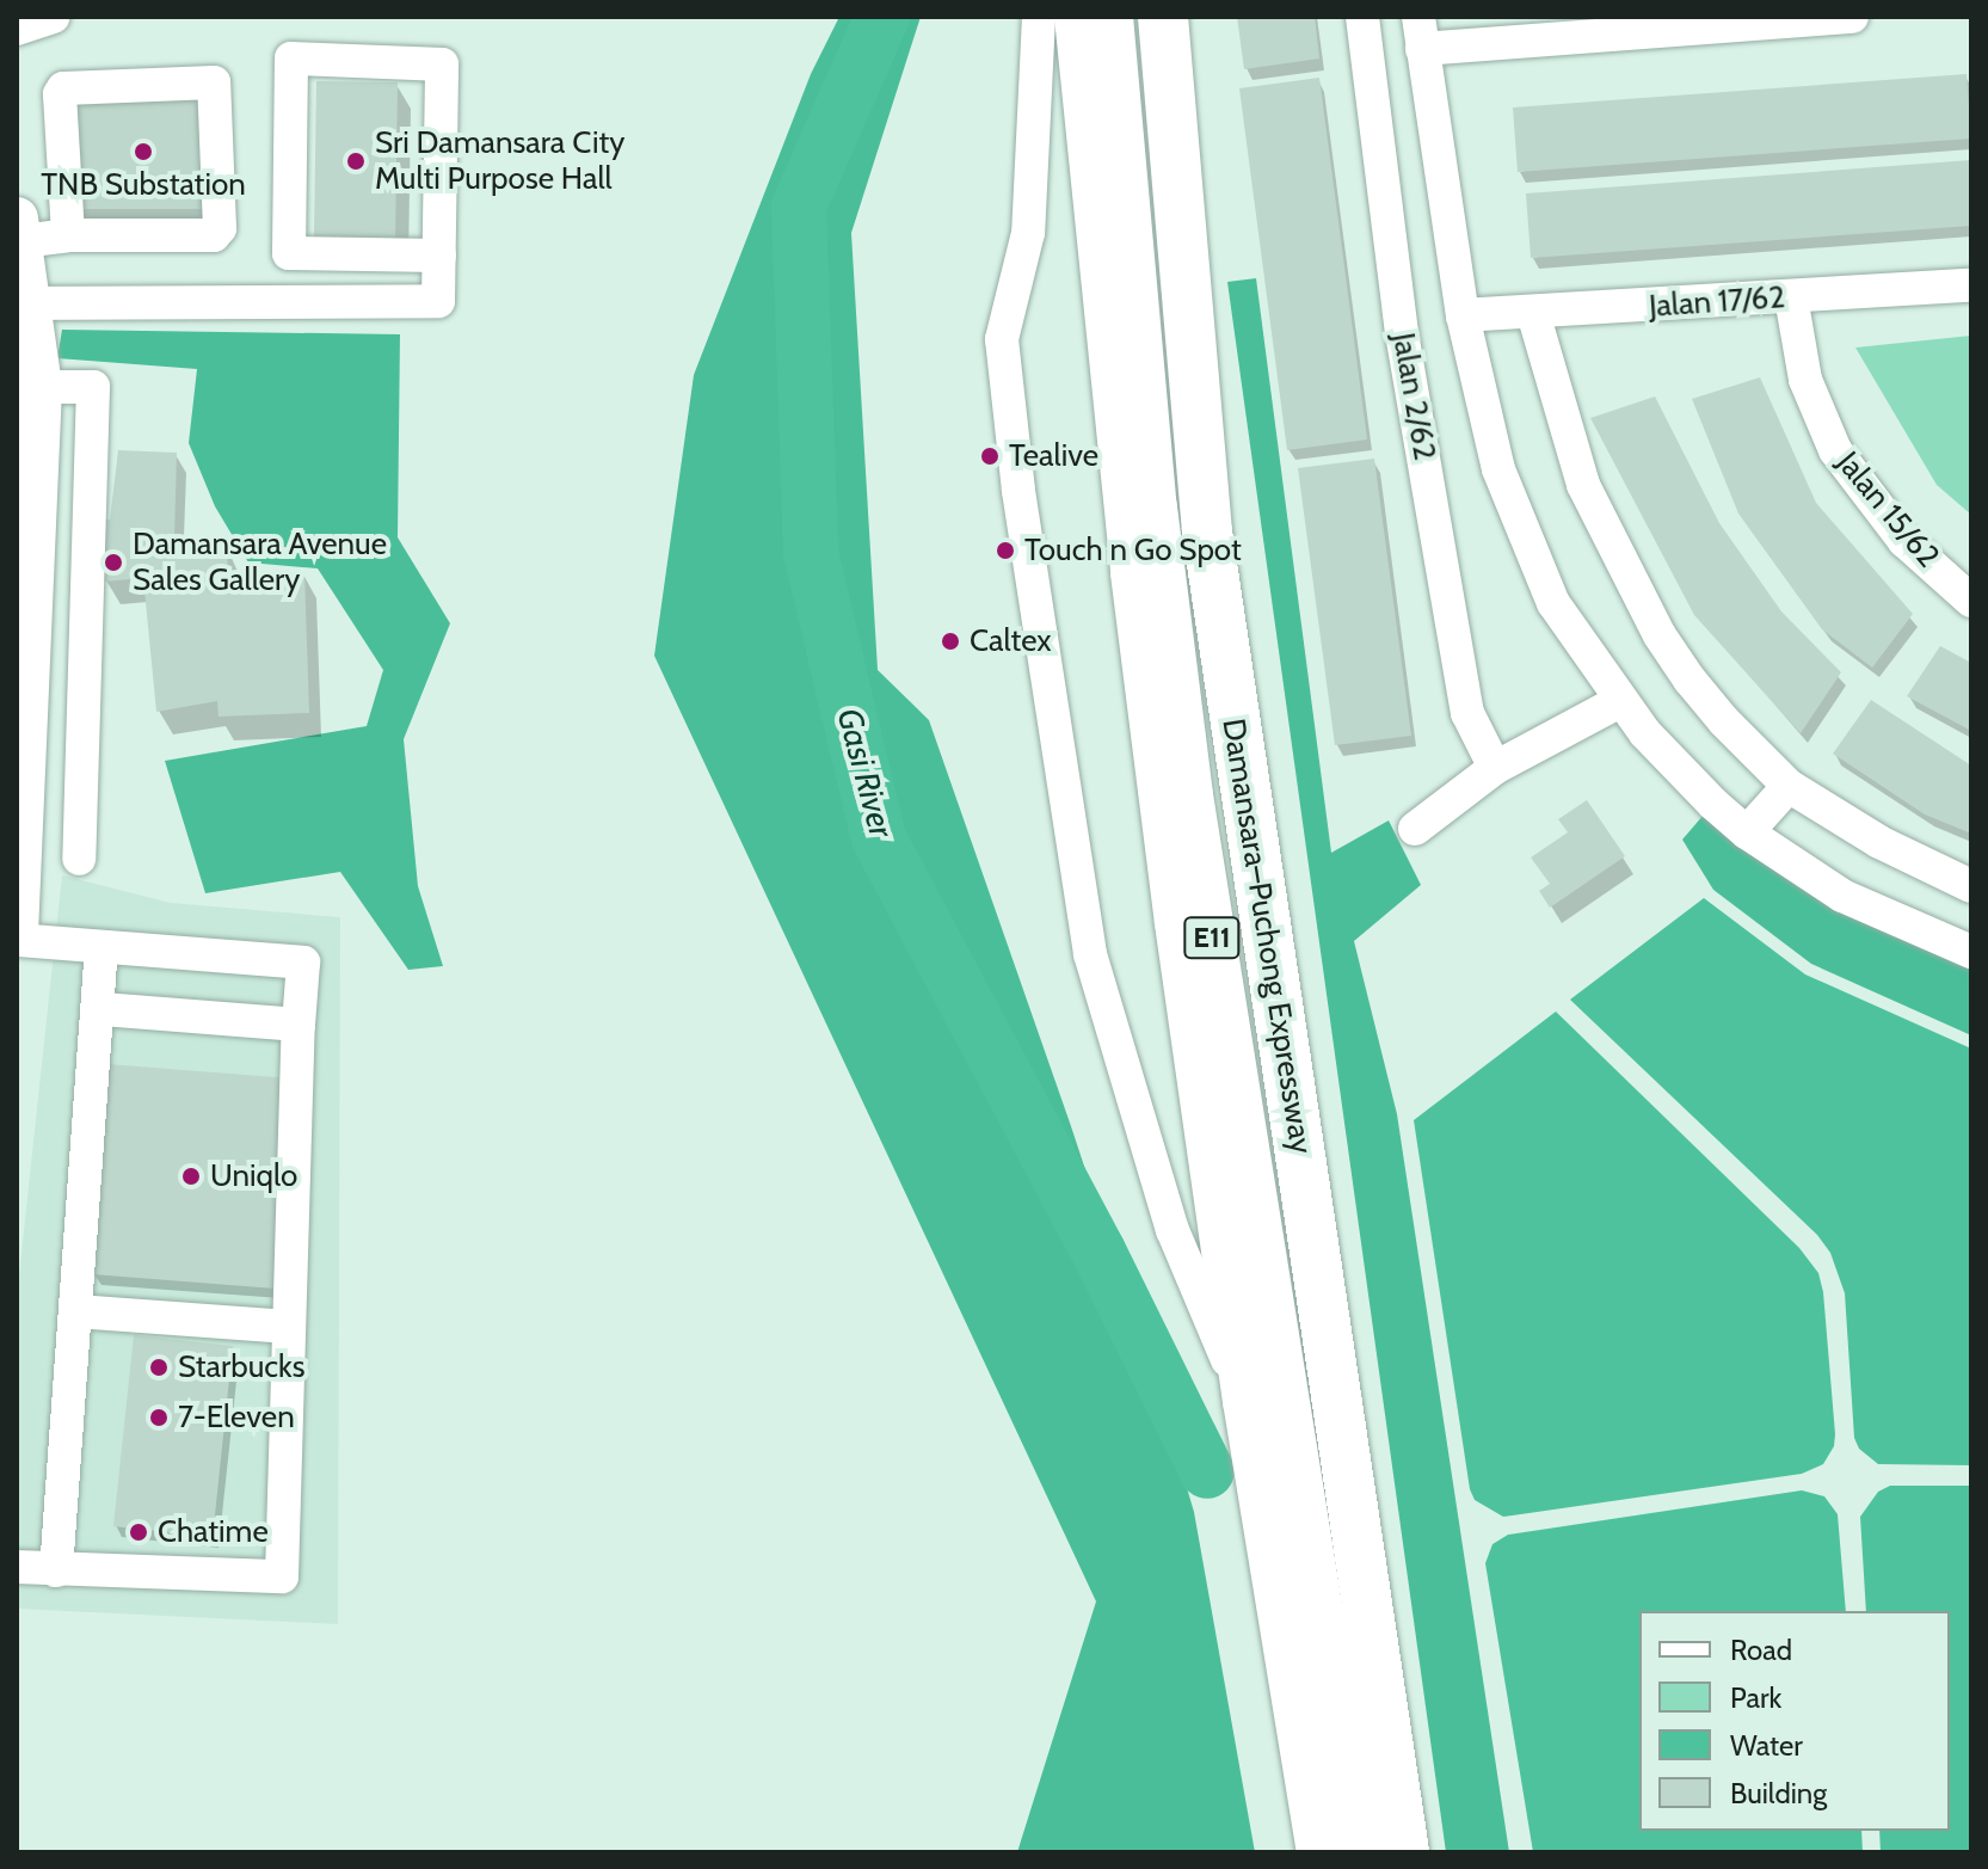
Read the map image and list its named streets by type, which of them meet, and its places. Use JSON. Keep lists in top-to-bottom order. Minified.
{"streets":{"highway":["Damansara–Puchong Expressway","E11"],"street":["Jalan 17/62","Jalan 2/62","Jalan 15/62"]},"crossings":[["Jalan 17/62","Jalan 2/62"],["Jalan 17/62","Jalan 15/62"]],"water":["Gasi River"],"places":["TNB Substation","Sri Damansara City Multi Purpose Hall","Tealive","Touch n Go Spot","Damansara Avenue Sales Gallery","Caltex","Uniqlo","Starbucks","7-Eleven","Chatime"],"legend":["Road","Park","Water","Building"]}
